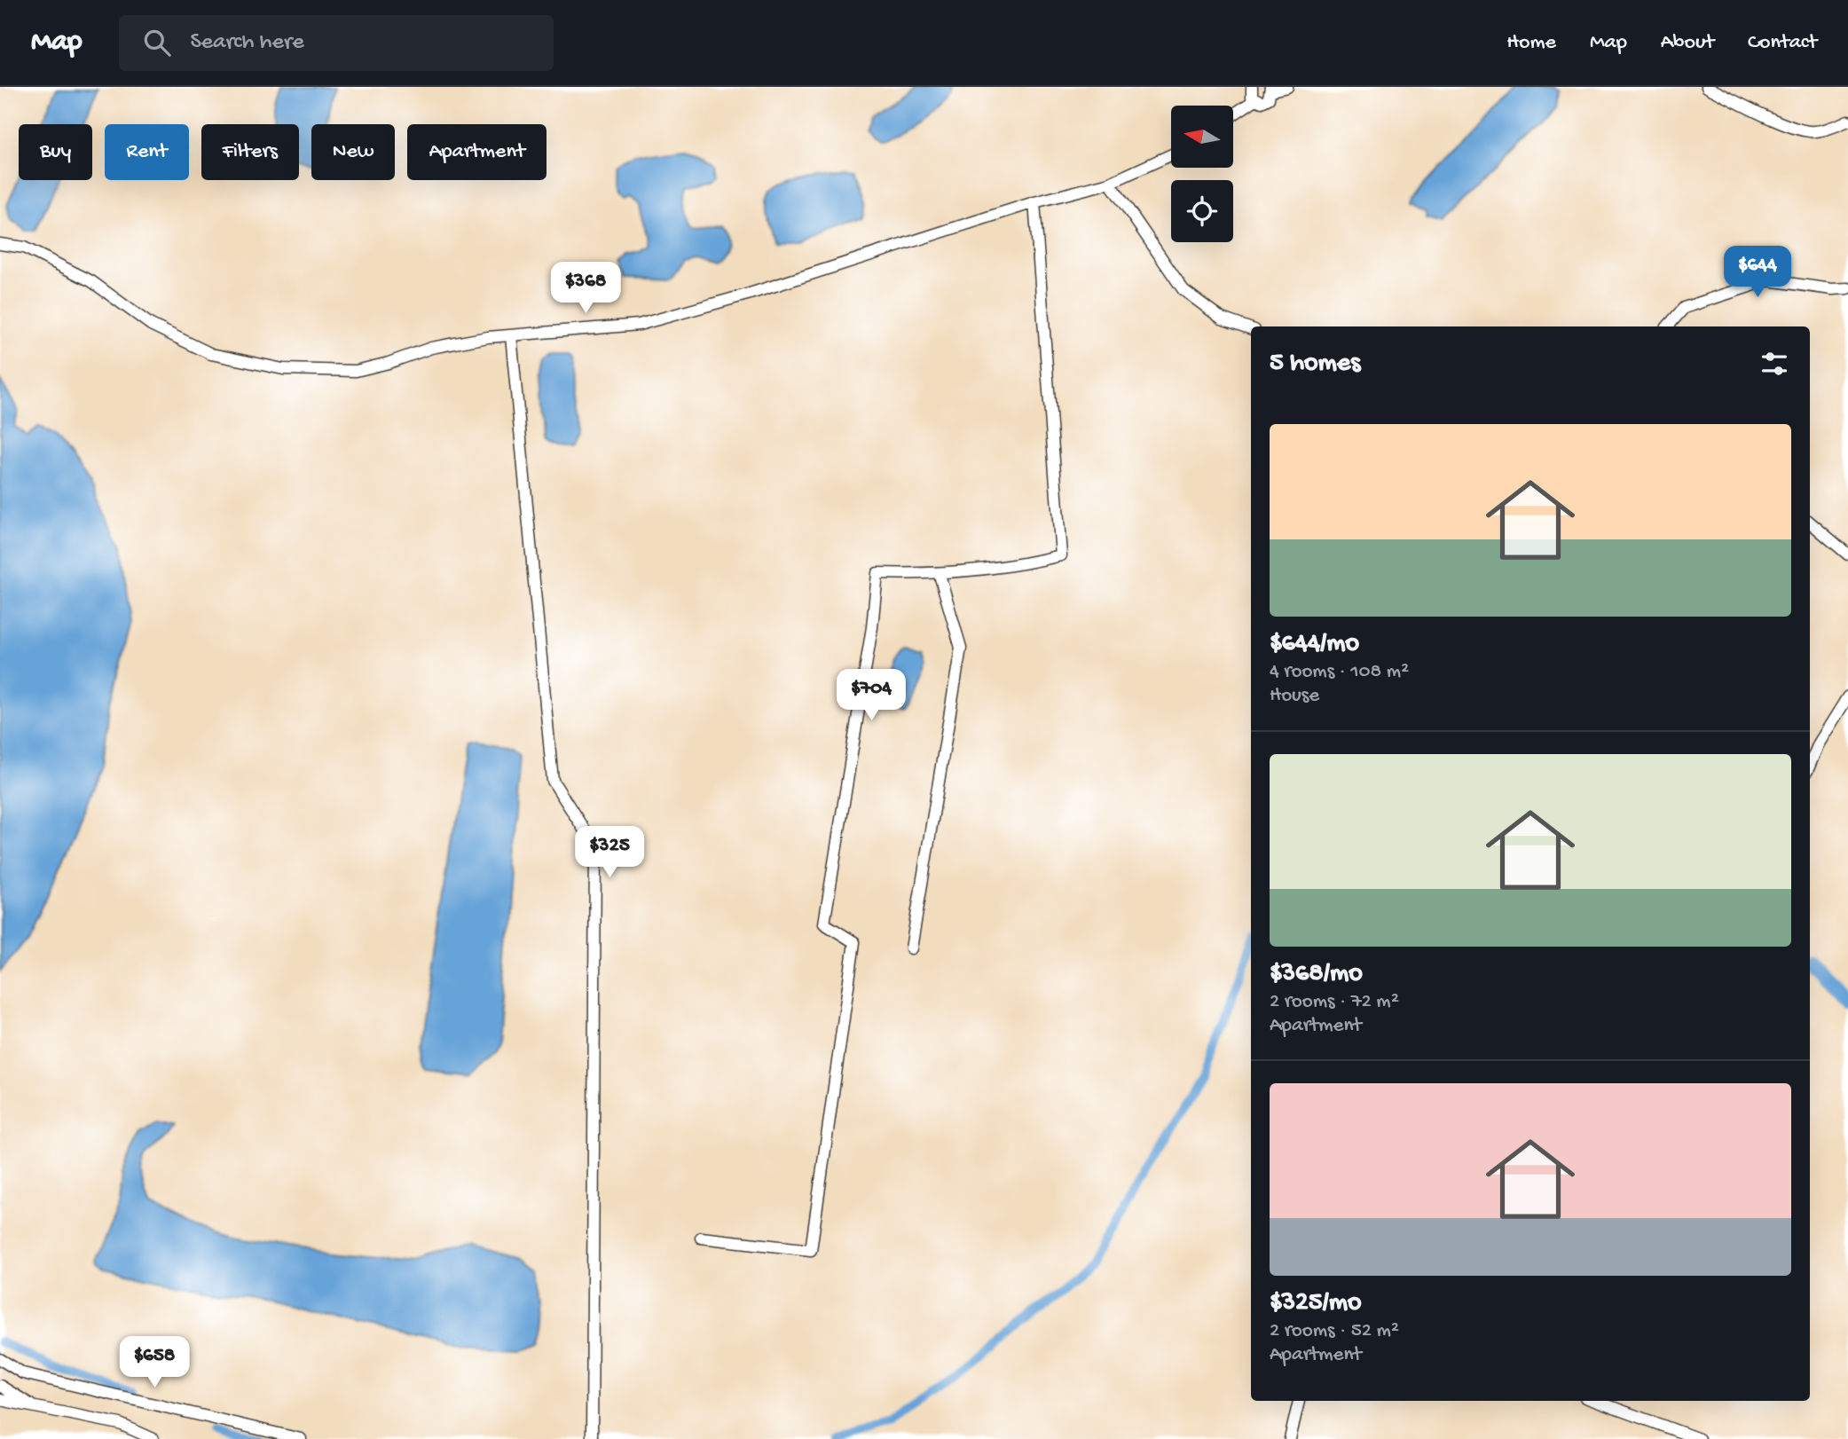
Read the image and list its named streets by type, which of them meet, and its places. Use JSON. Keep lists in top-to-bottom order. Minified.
{"north":"left","page":{"header":"Map","search":"Search here","nav":["Home","Map","About","Contact"],"chip":["Buy","Rent","Filters","New","Apartment"],"price":["$644","$368","$704","$325","$658"],"heading":"5 homes","list":[{"name":"$644/mo","note":"4 rooms · 108 m² · House"},{"name":"$368/mo","note":"2 rooms · 72 m² · Apartment"},{"name":"$325/mo","note":"2 rooms · 52 m² · Apartment"}]}}
